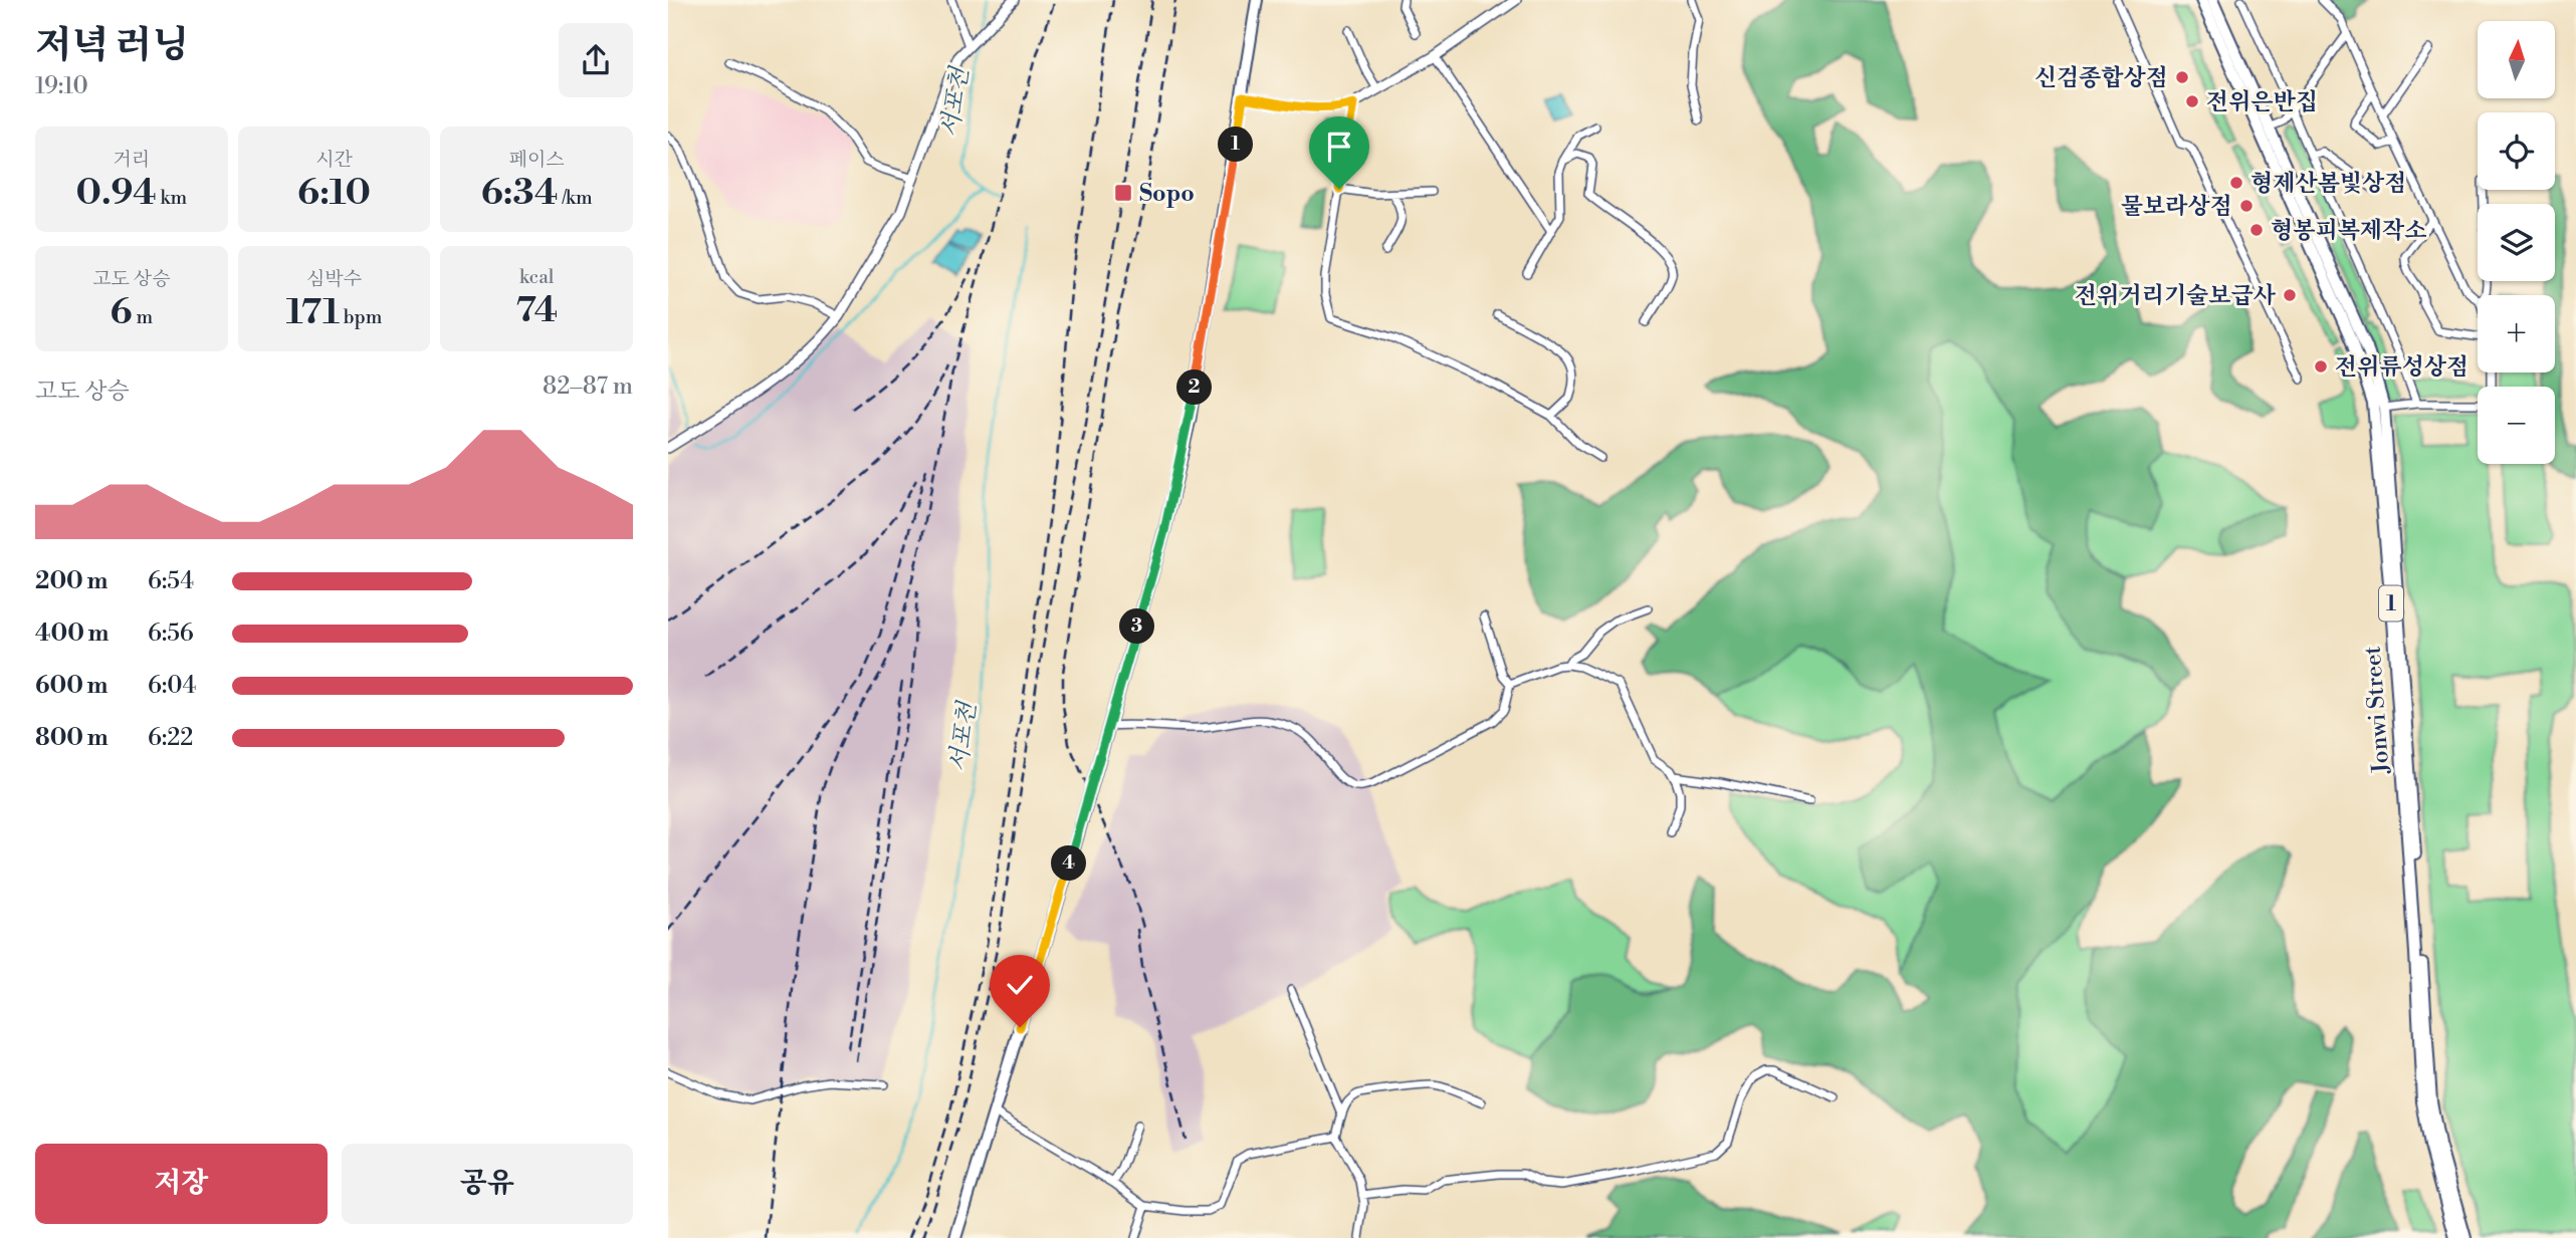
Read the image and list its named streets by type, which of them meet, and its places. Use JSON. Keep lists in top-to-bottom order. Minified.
{"streets":{"main road":["1","Jonwi Street"]},"water":["서포천"],"places":{"other":["신검종합상점","전위은반집","형제산봄빛상점","물보라상점","형봉피복제작소","전위거리기술보급사","전위류성상점"],"transit":["Sopo"]},"north":"top","page":{"heading":["저녁 러닝","19:10"],"map_buttons":["+","−"],"stats":[["거리","0.94 km"],["시간","6:10"],["페이스","6:34 /km"],["고도 상승","6 m"],["심박수","171 bpm"],["kcal","74"]],"pins":["1","2","3","4"],"chart":["고도 상승","82–87 m"],"list":[{"name":"200 m","note":"6:54"},{"name":"400 m","note":"6:56"},{"name":"600 m","note":"6:04"},{"name":"800 m","note":"6:22"}],"buttons":["저장","공유"]}}
